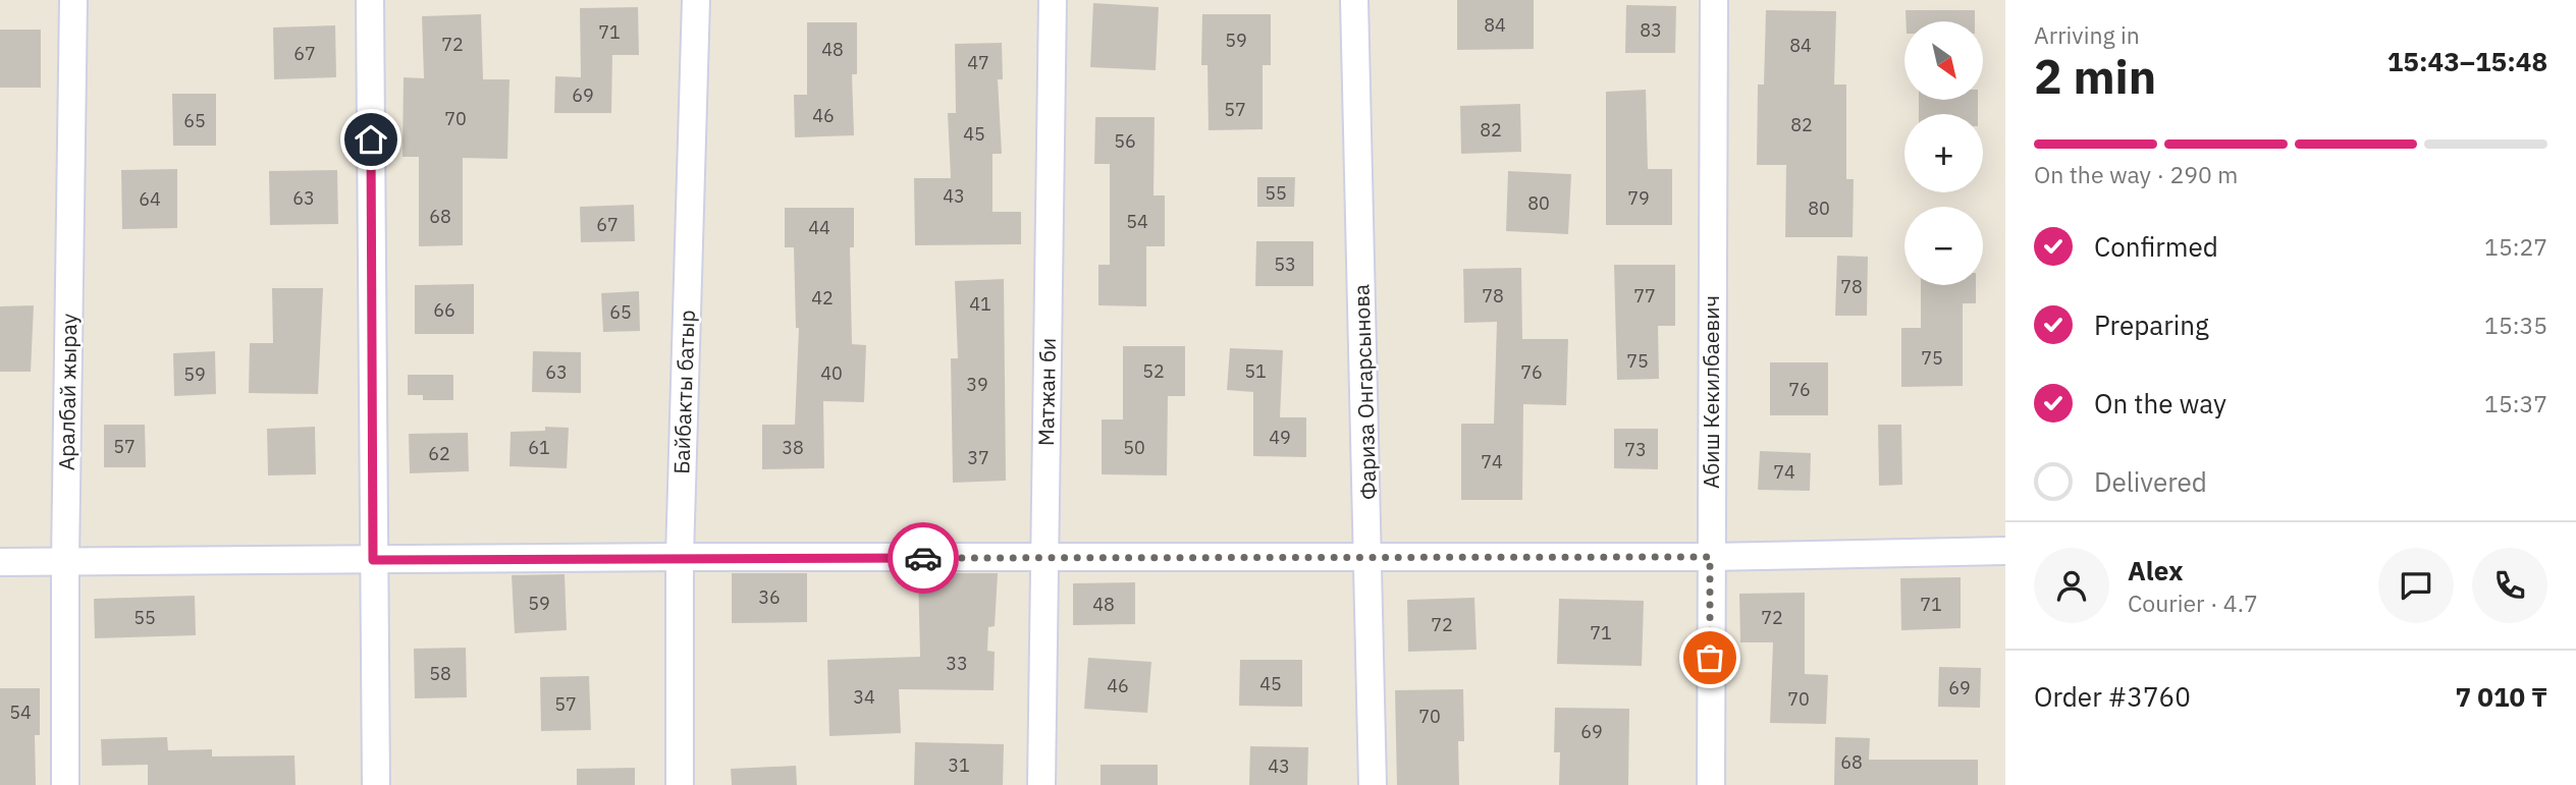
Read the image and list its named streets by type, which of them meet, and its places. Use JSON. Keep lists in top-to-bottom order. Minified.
{"streets":{"street":["Аралбай жырау","Байбакты батыр","Матжан би","Фариза Онгарсынова","Абиш Кекилбаевич"]},"house_numbers":["84","83","71","59","72","84","48","67","47","69","57","46","70","65","82","82","45","56","55","43","63","79","64","80","80","68","54","67","44","53","78","78","77","42","41","66","65","75","75","52","51","63","76","40","59","39","76","49","57","61","38","50","73","62","37","74","74","36","59","48","71","55","72","72","71","33","58","45","46","69","34","70","57","54","70","69","68","31","43"],"north":"bottom right","page":{"heading":["2 min","Arriving in","15:43–15:48"],"panel":["Alex","Courier · 4.7","Order #3760","7 010 ₸"],"map_buttons":["+","−"],"bar":"On the way · 290 m","list":[["Confirmed","15:27"],["Preparing","15:35"],["On the way","15:37"],"Delivered"]}}
